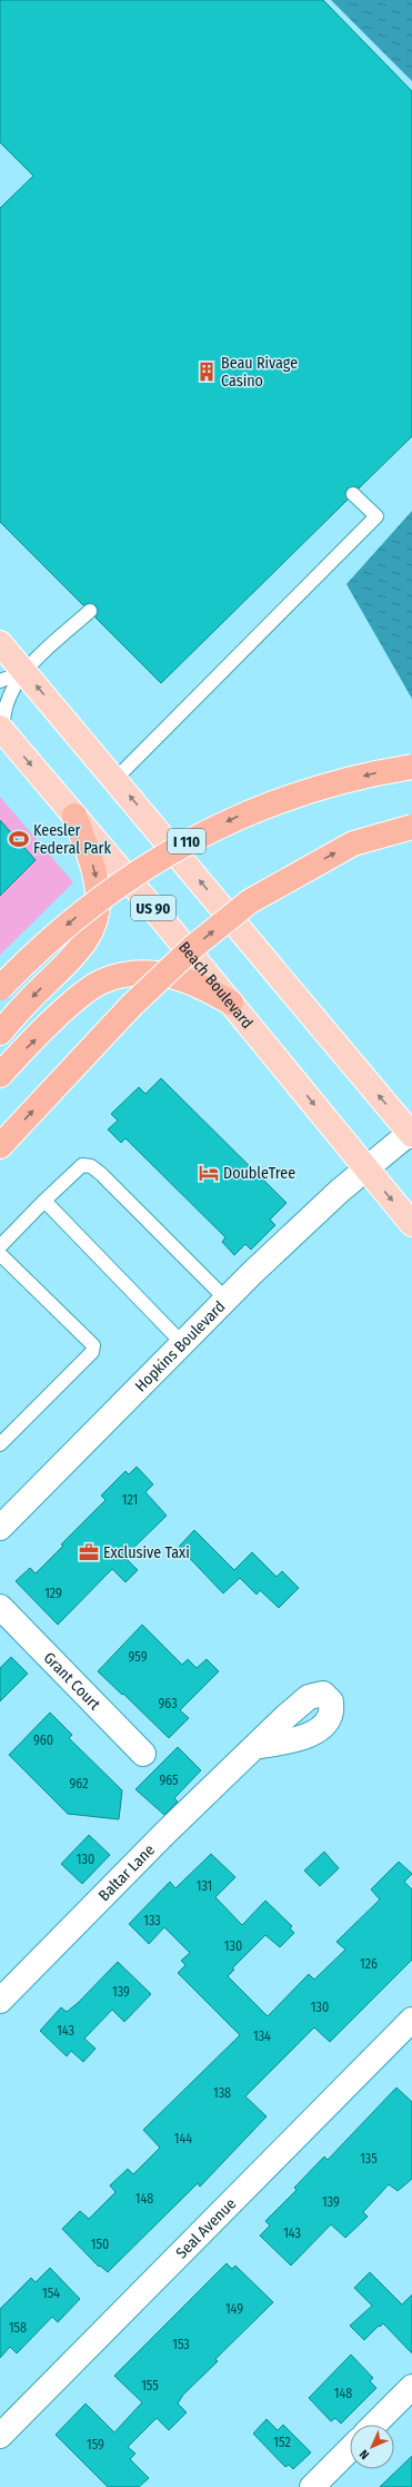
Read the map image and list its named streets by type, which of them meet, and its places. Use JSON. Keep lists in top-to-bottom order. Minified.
{"streets":{"highway":["I 110"],"main road":["US 90","Beach Boulevard"],"street":["Hopkins Boulevard","Grant Court","Baltar Lane","Seal Avenue"]},"crossings":[["Beach Boulevard","Hopkins Boulevard"]],"places":{"building":["Beau Rivage Casino"],"sports":["Keesler Federal Park"],"hotel":["DoubleTree"],"office":["Exclusive Taxi"]},"house_numbers":["121","129","959","963","960","965","962","130","131","133","130","126","139","130","143","134","138","144","135","148","139","143","150","154","149","158","153","155","148","152","159"],"north":"bottom left"}
